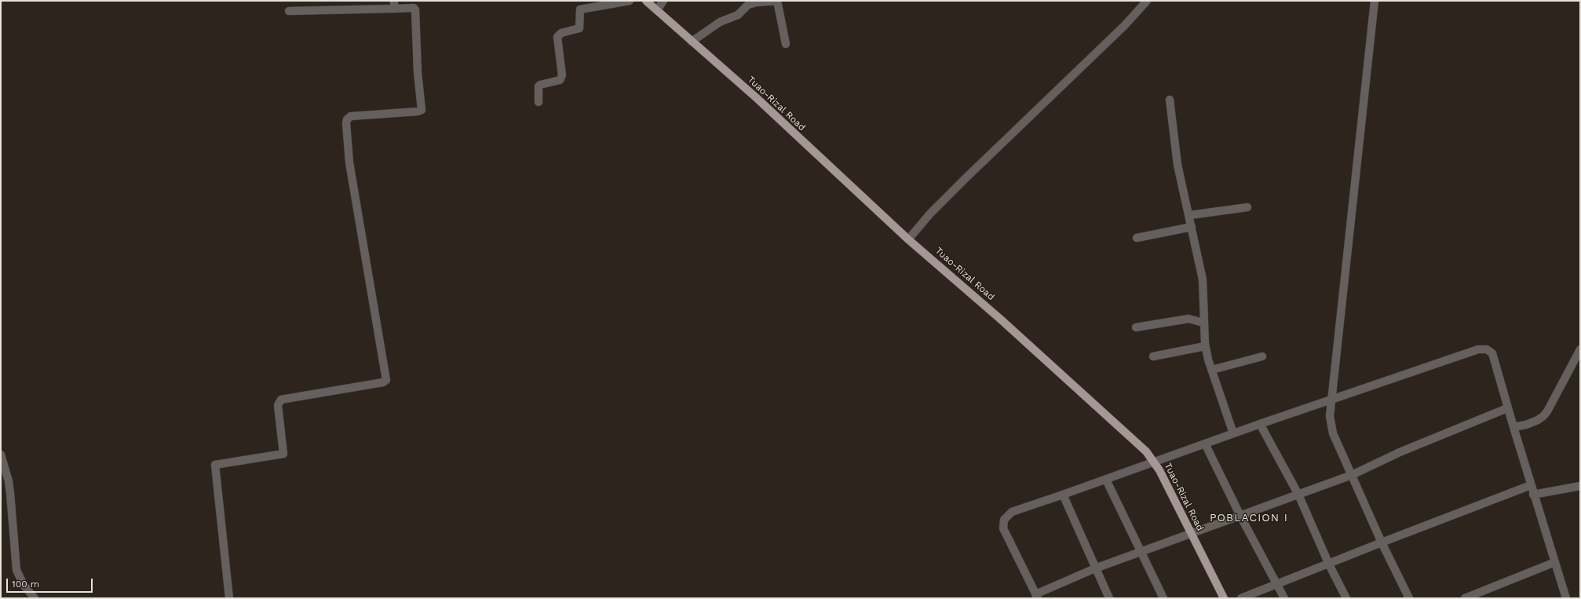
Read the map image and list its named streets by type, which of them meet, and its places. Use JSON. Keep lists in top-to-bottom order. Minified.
{"streets":{"main road":["Tuao-Rizal Road"]},"districts":["POBLACION I"],"scale_bar":"100 m"}
